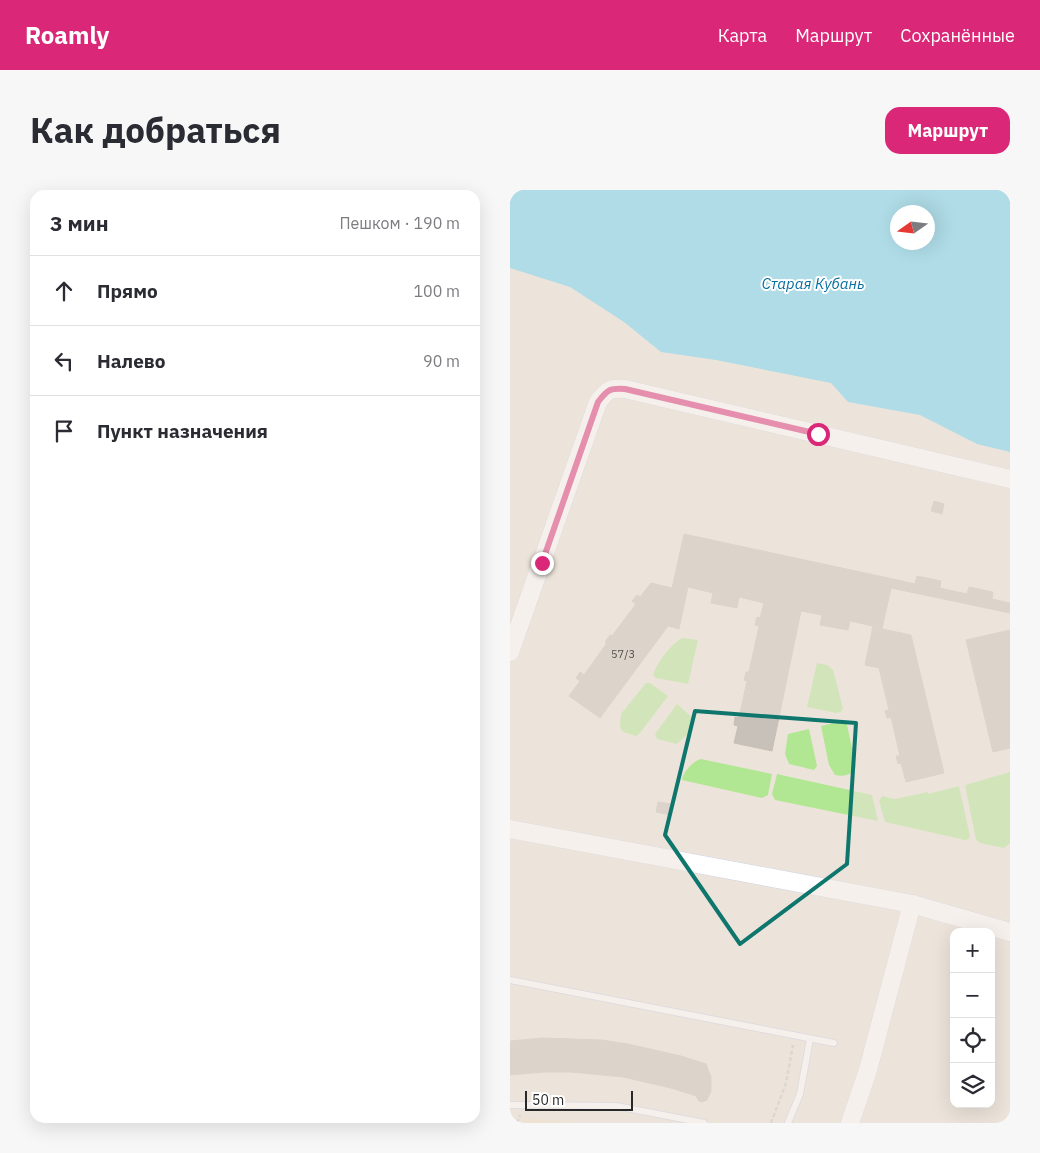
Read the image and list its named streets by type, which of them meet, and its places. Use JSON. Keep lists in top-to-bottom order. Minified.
{"water":["Старая Кубань"],"house_numbers":["57/3"],"scale_bar":"50 m","north":"left","page":{"header":"Roamly","nav":["Карта","Маршрут","Сохранённые"],"title":"Как добраться","buttons":"Маршрут","heading":["3 мин","Пешком · 190 m"],"list":[["Прямо","100 m"],["Налево","90 m"],"Пункт назначения"],"map_buttons":["+","−"],"scale":"50 m"}}
